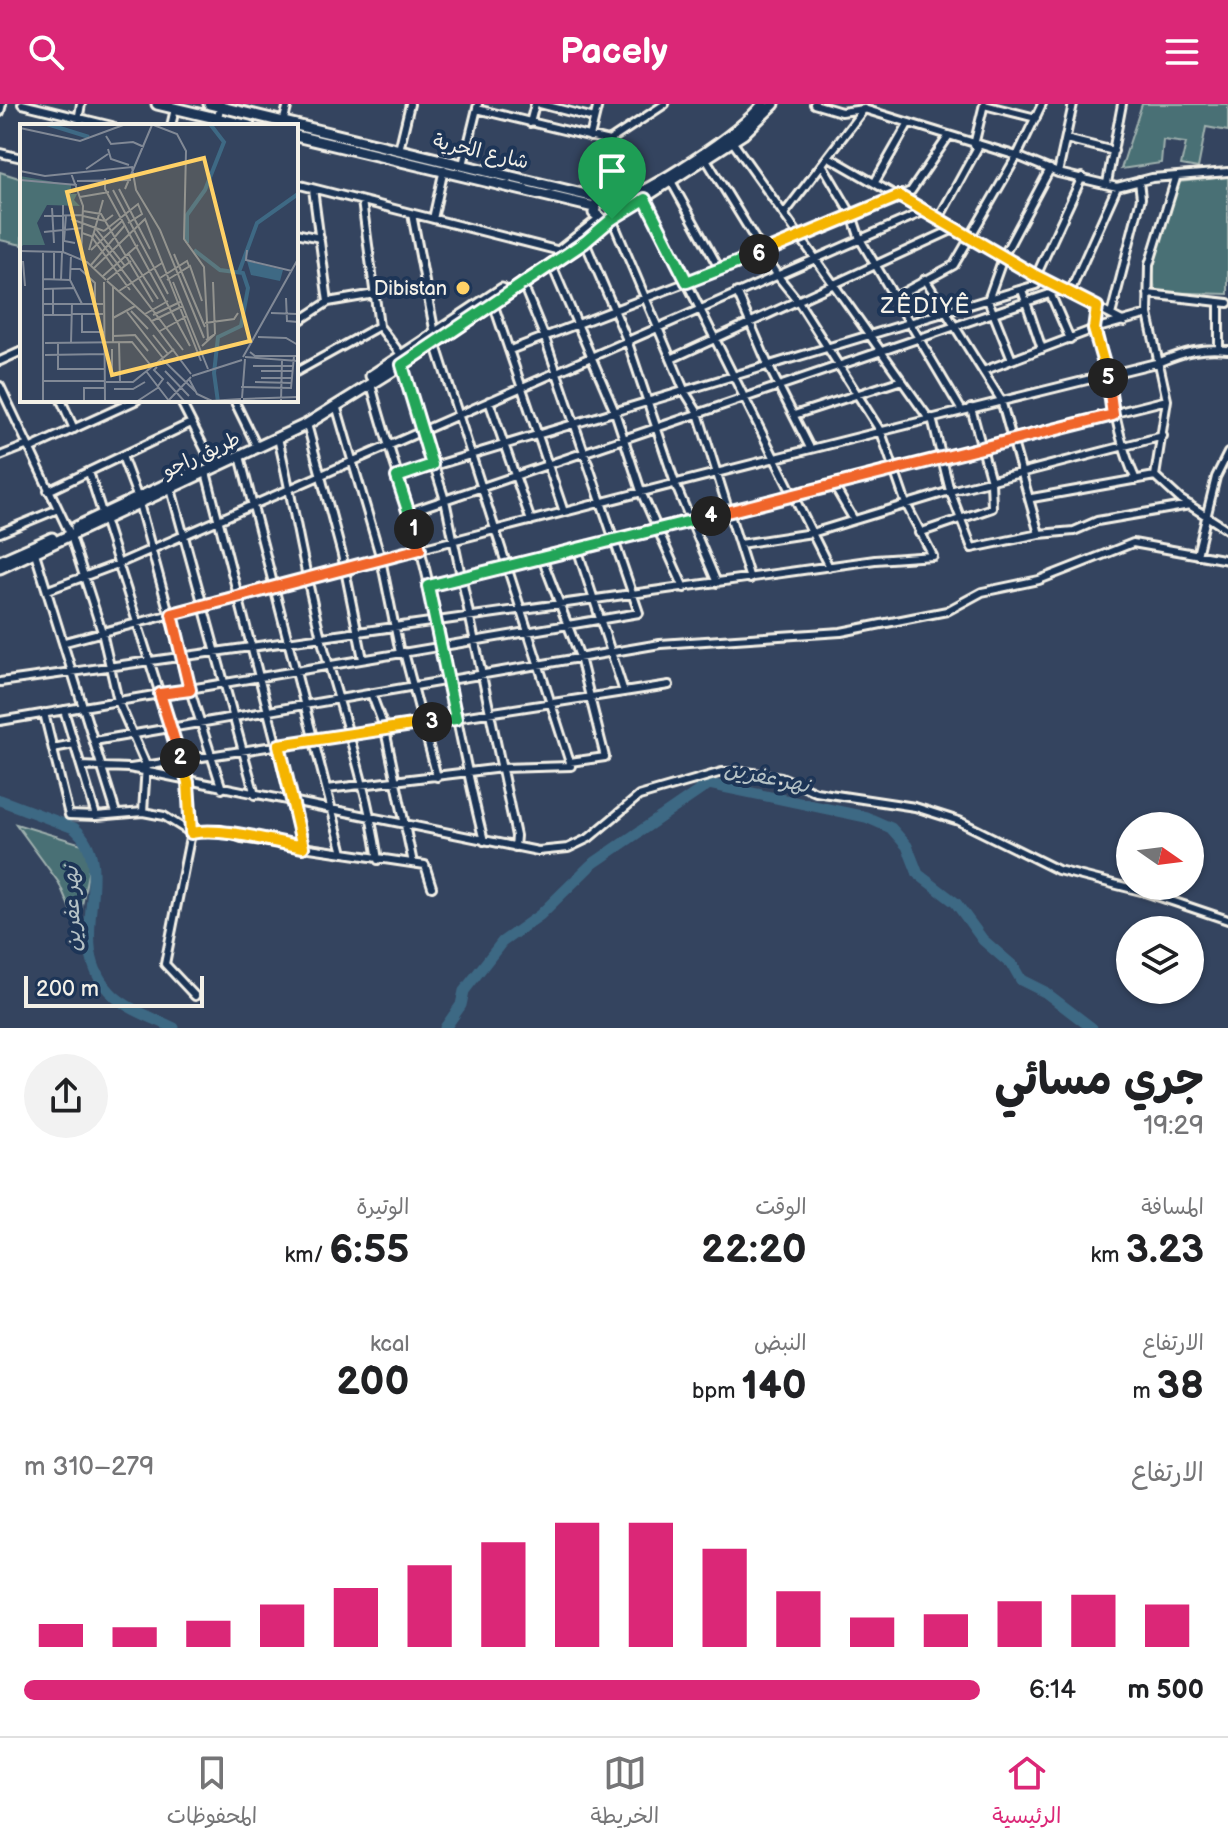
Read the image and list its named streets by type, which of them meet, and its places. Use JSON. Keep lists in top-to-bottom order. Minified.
{"streets":{"main road":["شارع الحرية","طريق راجو"]},"crossings":[["شارع الحرية","طريق راجو"]],"districts":["ZÊDIYÊ"],"water":["نهر عفرين"],"places":["Dibistan"],"scale_bar":"200 m","north":"right","page":{"header":"Pacely","pins":["6","5","4","1","3","2"],"scale":"200 m","heading":["جري مسائي","19:29"],"stats":[["المسافة","3.23 km"],["الوقت","22:20"],["الوتيرة","6:55 /km"],["الارتفاع","38 m"],["النبض","140 bpm"],["kcal","200"]],"chart":["الارتفاع","279–310 m"],"list":[{"name":"500 m","note":"6:14"}],"tabs":["الرئيسية","الخريطة","المحفوظات"]}}
